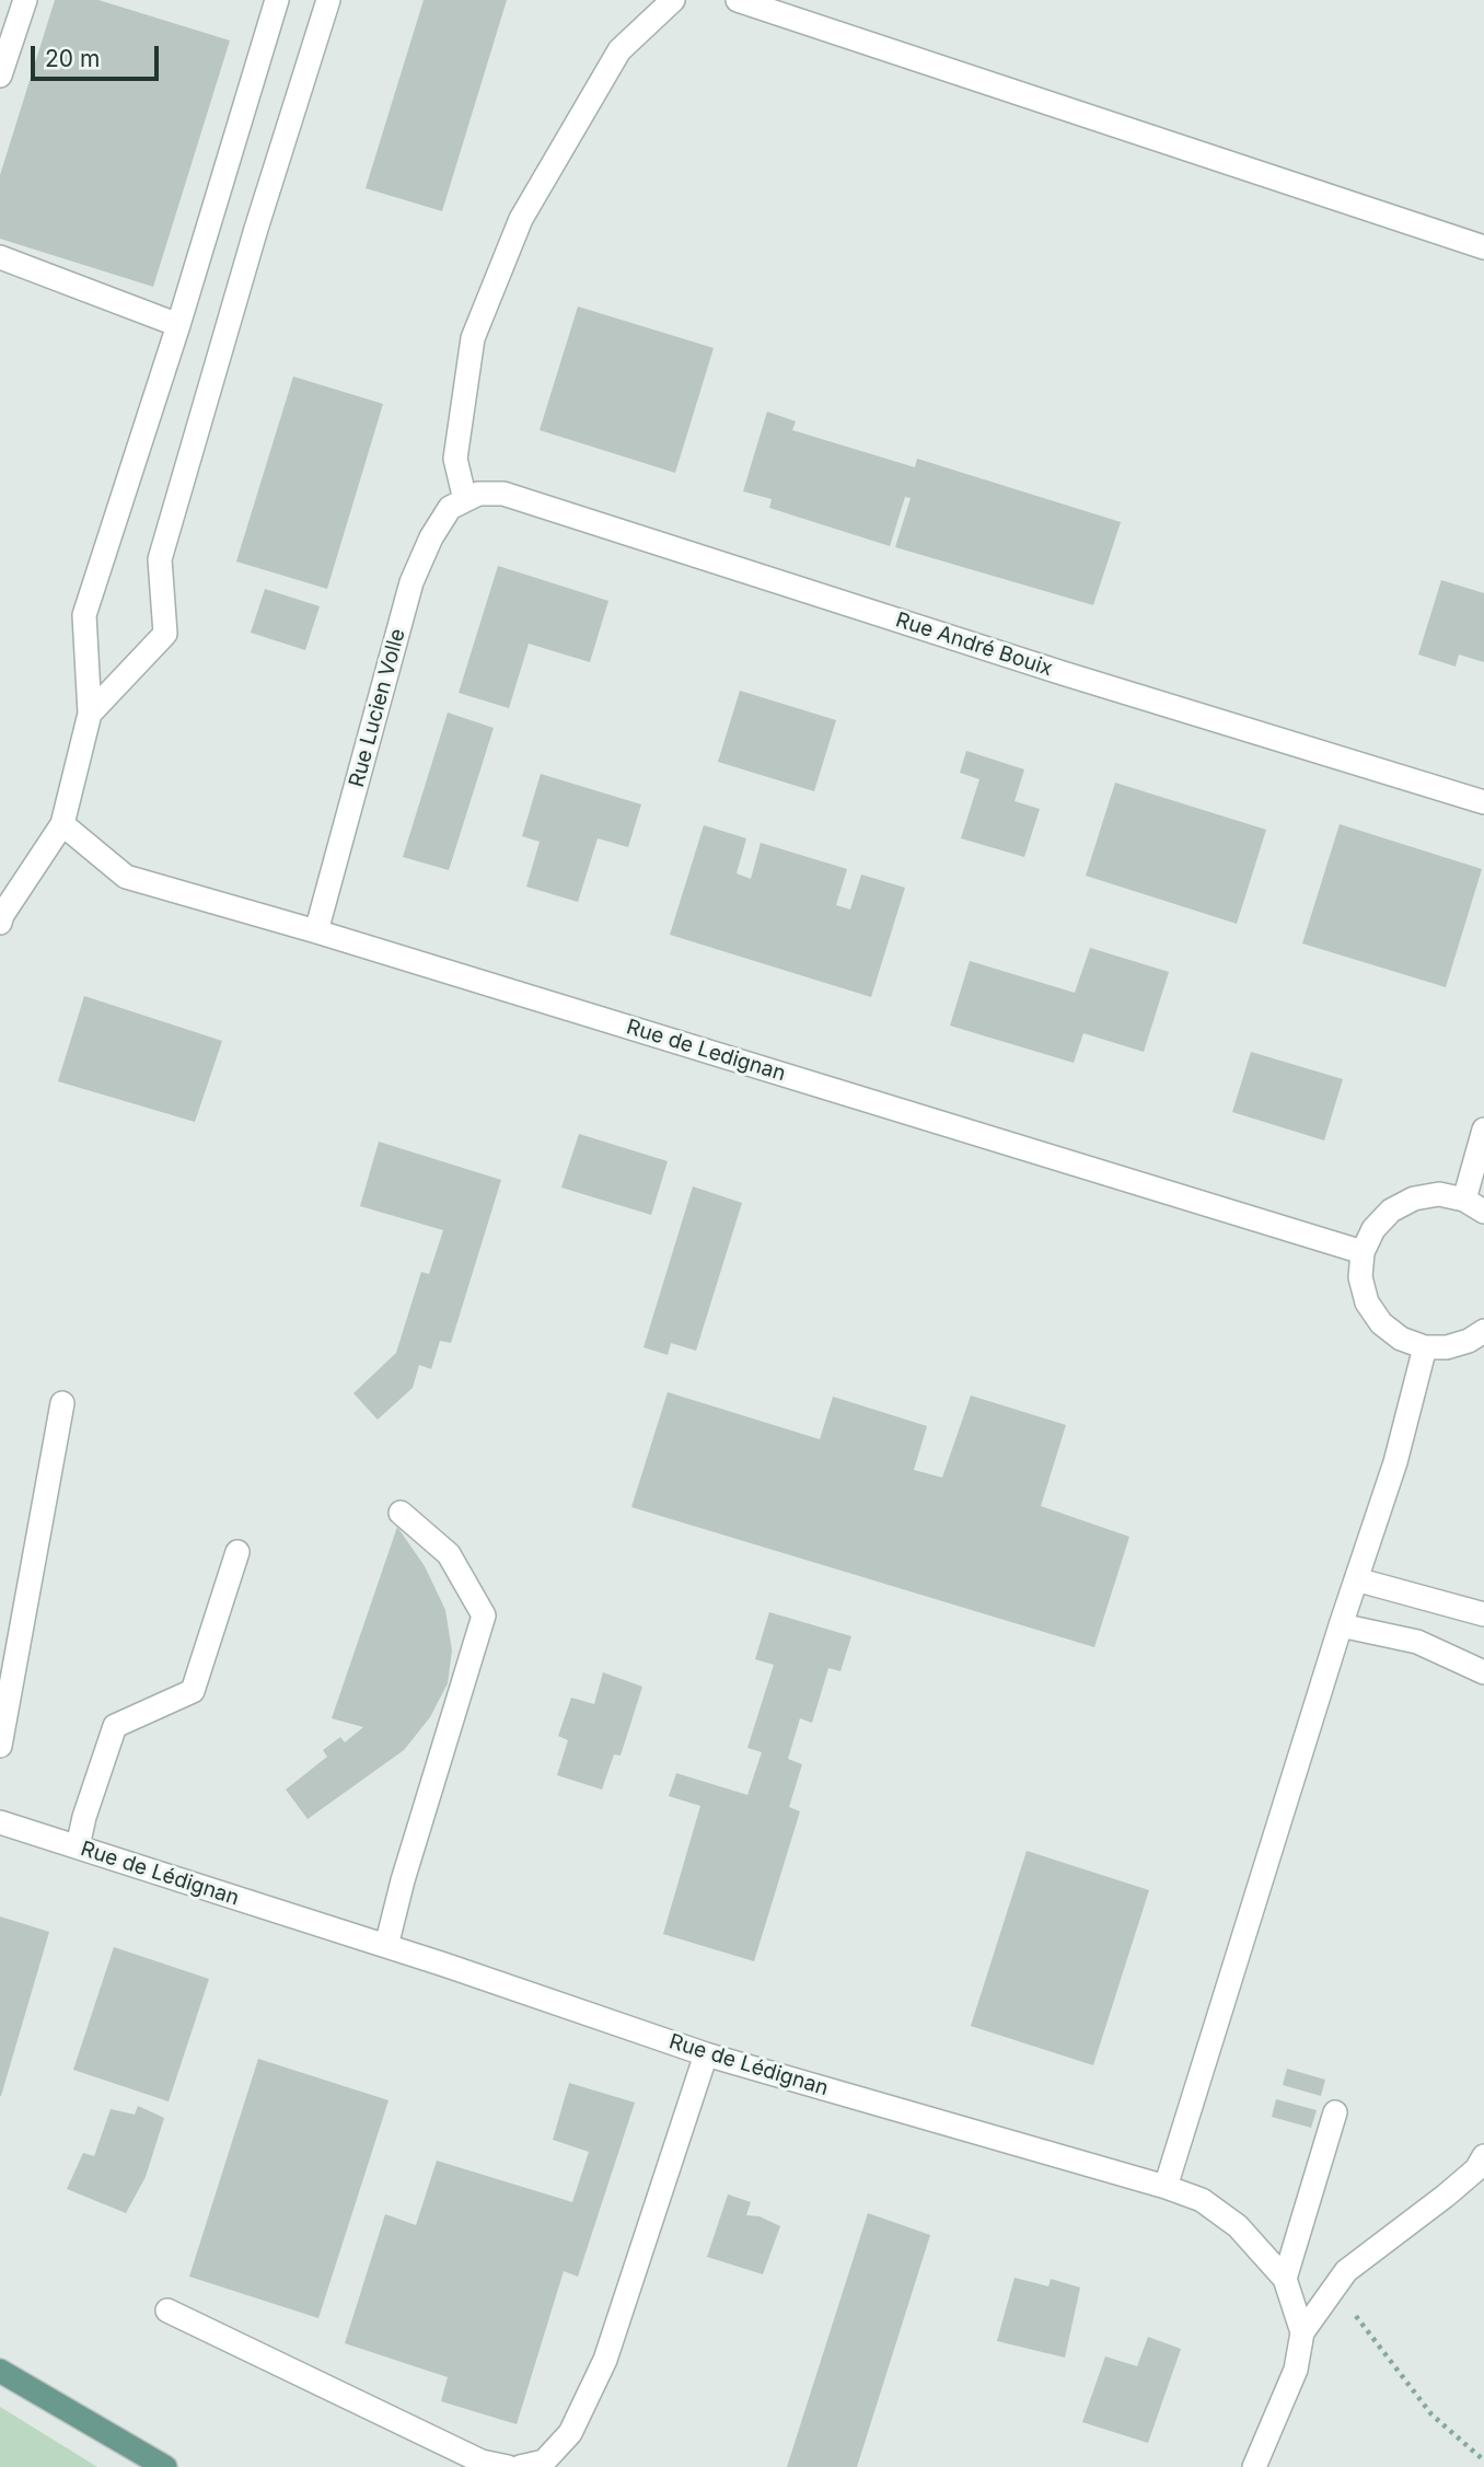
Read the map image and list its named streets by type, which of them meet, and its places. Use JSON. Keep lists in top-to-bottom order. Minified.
{"streets":{"street":["Rue André Bouix","Rue Lucien Volle","Rue de Ledignan","Rue de Lédignan"]},"crossings":[["Rue André Bouix","Rue Lucien Volle"],["Rue Lucien Volle","Rue de Ledignan"]],"scale_bar":"20 m"}
